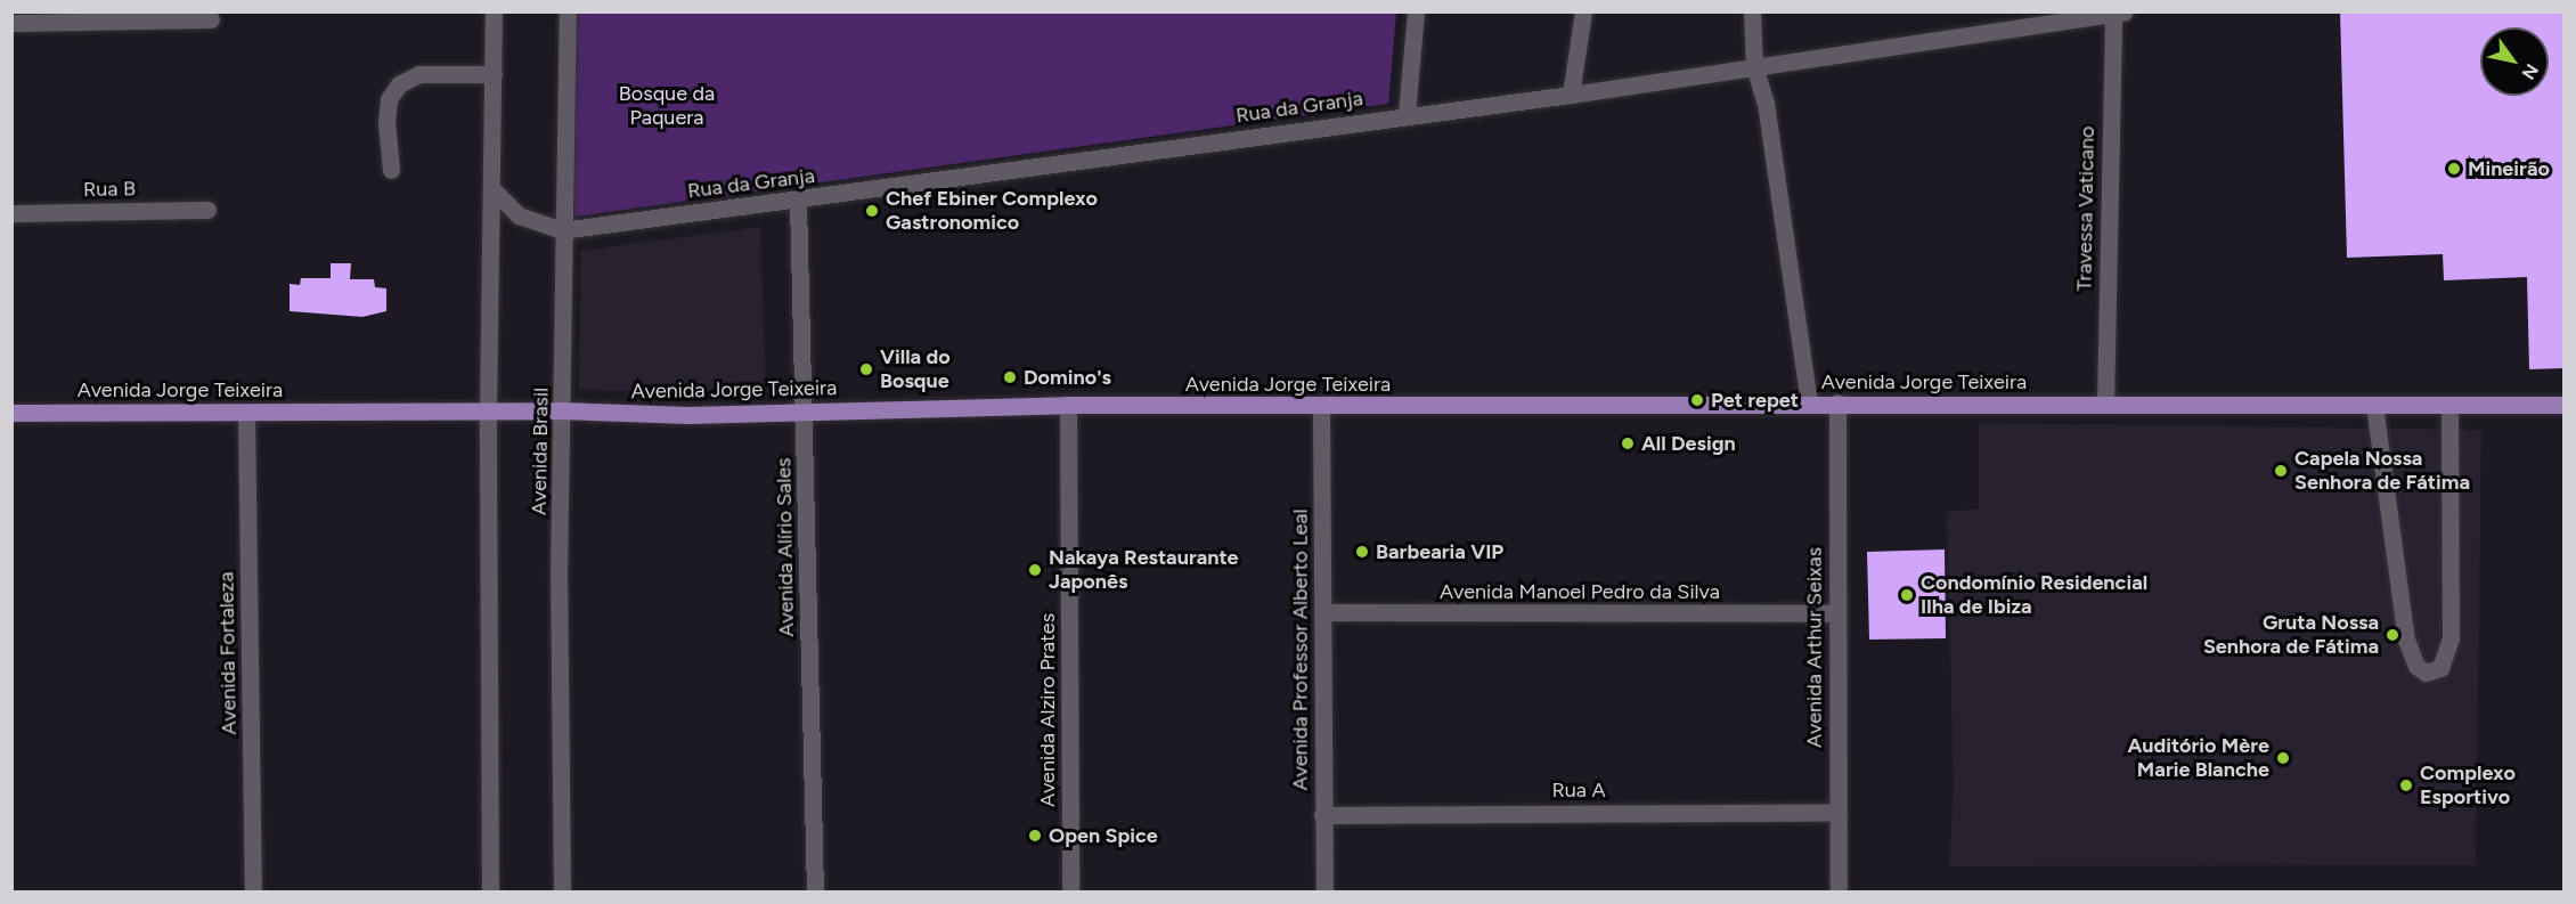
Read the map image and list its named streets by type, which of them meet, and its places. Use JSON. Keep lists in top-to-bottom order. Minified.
{"streets":{"main road":["Avenida Jorge Teixeira"],"street":["Rua da Granja","Rua B","Travessa Vaticano","Avenida Brasil","Avenida Alírio Sales","Avenida Manoel Pedro da Silva","Avenida Arthur Seixas","Avenida Professor Alberto Leal","Avenida Fortaleza","Avenida Alziro Prates","Rua A"]},"crossings":[["Rua da Granja","Travessa Vaticano"],["Rua da Granja","Avenida Brasil"],["Rua da Granja","Avenida Alírio Sales"],["Travessa Vaticano","Avenida Jorge Teixeira"],["Avenida Jorge Teixeira","Avenida Brasil"],["Avenida Jorge Teixeira","Avenida Alírio Sales"],["Avenida Jorge Teixeira","Avenida Arthur Seixas"],["Avenida Jorge Teixeira","Avenida Professor Alberto Leal"],["Avenida Jorge Teixeira","Avenida Fortaleza"],["Avenida Jorge Teixeira","Avenida Alziro Prates"],["Avenida Manoel Pedro da Silva","Avenida Arthur Seixas"],["Avenida Manoel Pedro da Silva","Avenida Professor Alberto Leal"],["Avenida Arthur Seixas","Rua A"],["Avenida Professor Alberto Leal","Rua A"]],"parks":["Bosque da Paquera"],"places":["Mineirão","Chef Ebiner Complexo Gastronomico","Villa do Bosque","Domino's","Pet repet","All Design","Capela Nossa Senhora de Fátima","Barbearia VIP","Nakaya Restaurante Japonês","Condomínio Residencial Ilha de Ibiza","Gruta Nossa Senhora de Fátima","Auditório Mère Marie Blanche","Complexo Esportivo","Open Spice"],"north":"bottom right"}
